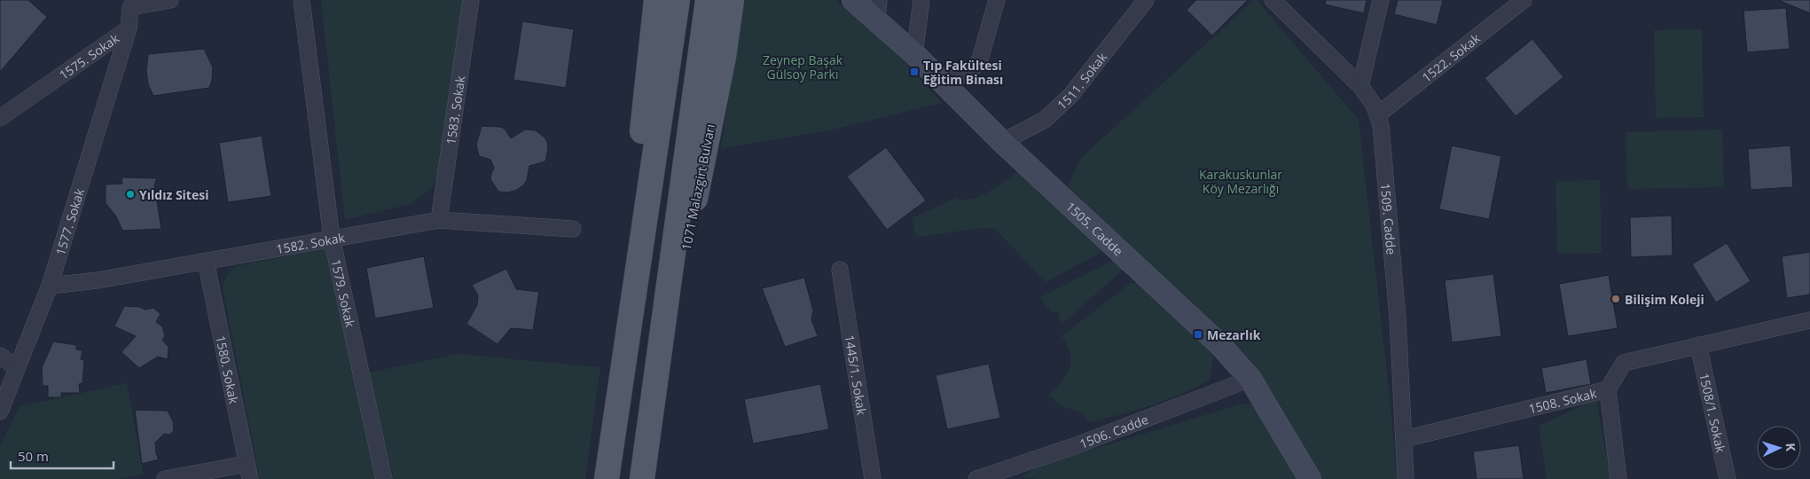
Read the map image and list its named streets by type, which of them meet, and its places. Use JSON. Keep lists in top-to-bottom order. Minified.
{"streets":{"main road":["1071 Malazgirt Bulvarı"],"street":["1575. Sokak","1522. Sokak","1511. Sokak","1583. Sokak","1509. Cadde","1577. Sokak","1505. Cadde","1582. Sokak","1579. Sokak","1580. Sokak","1445/1. Sokak","1508. Sokak","1508/1. Sokak","1506. Cadde"]},"crossings":[["1575. Sokak","1577. Sokak"],["1522. Sokak","1509. Cadde"],["1511. Sokak","1505. Cadde"],["1583. Sokak","1582. Sokak"],["1509. Cadde","1508. Sokak"],["1577. Sokak","1582. Sokak"],["1505. Cadde","1506. Cadde"],["1582. Sokak","1579. Sokak"],["1582. Sokak","1580. Sokak"],["1508. Sokak","1508/1. Sokak"]],"parks":["Zeynep Başak Gülsoy Parkı","Karakuskunlar Köy Mezarlığı"],"places":{"transit":["Tıp Fakültesi Eğitim Binası","Mezarlık"],"other":["Yıldız Sitesi","Bilişim Koleji"]},"scale_bar":"50 m","north":"right"}
